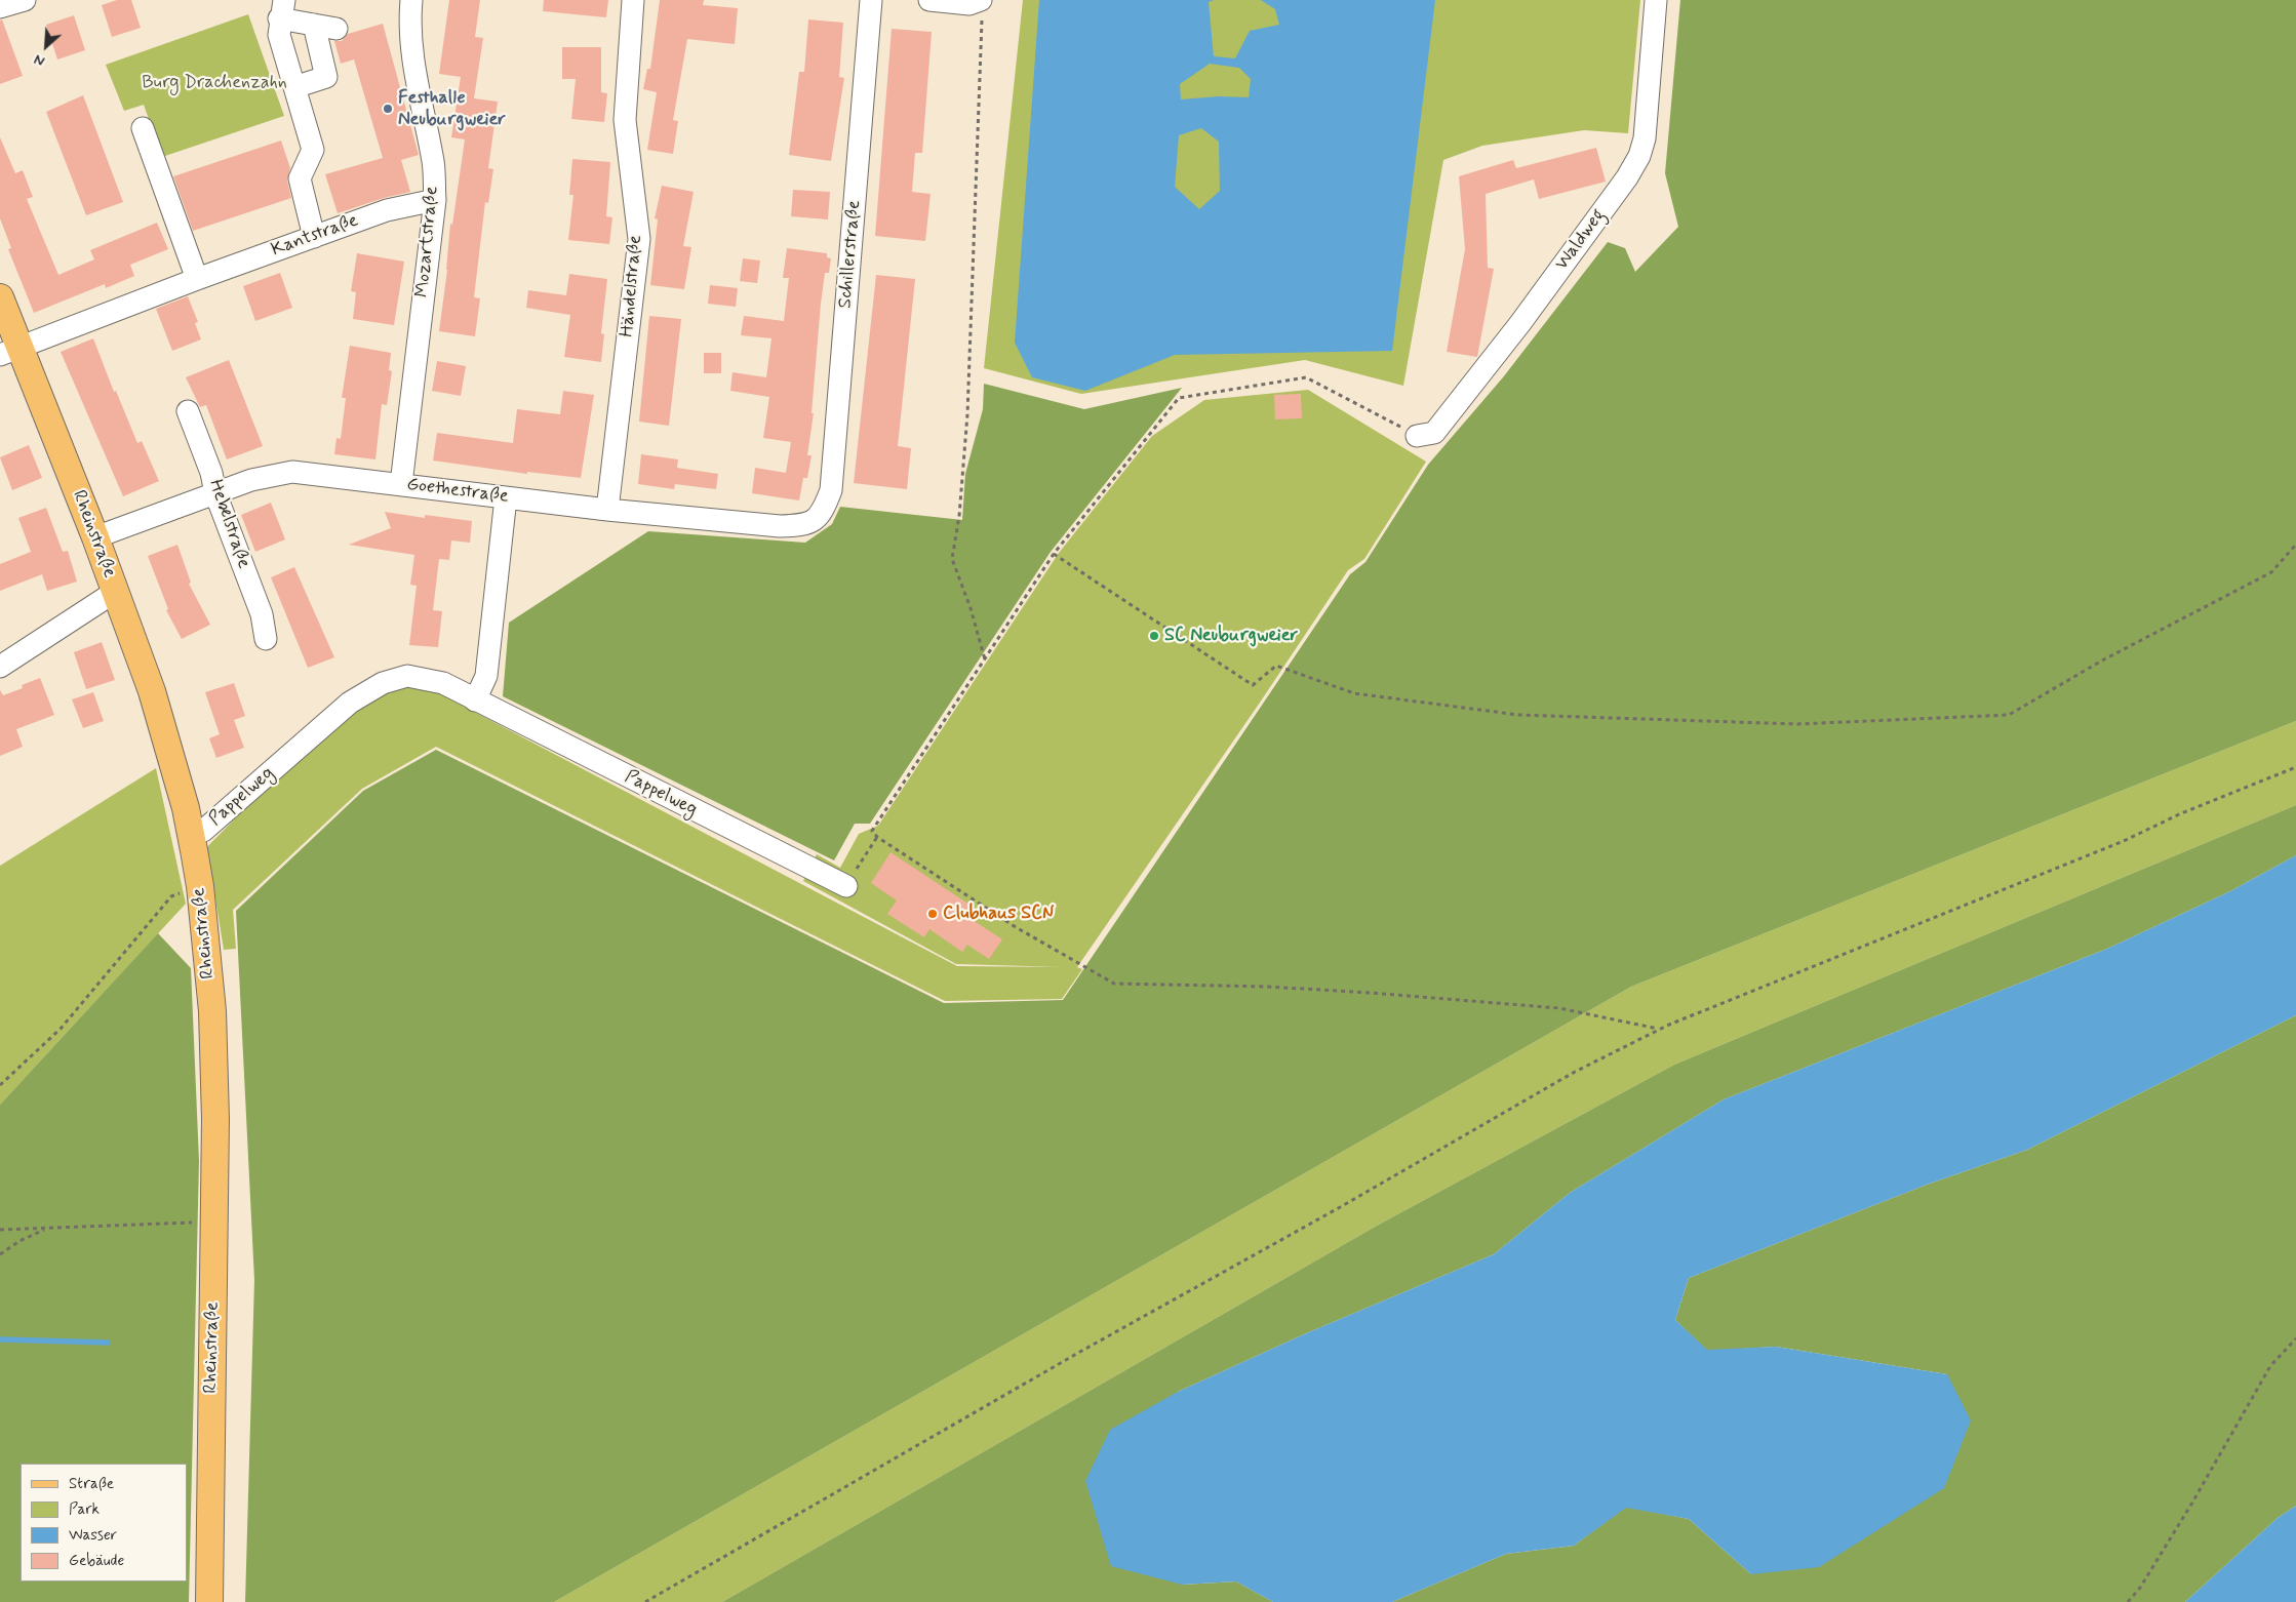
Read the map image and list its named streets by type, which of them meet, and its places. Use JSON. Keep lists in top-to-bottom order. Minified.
{"streets":{"main road":["Rheinstraße"],"street":["Kantstraße","Waldweg","Mozartstraße","Schillerstraße","Händelstraße","Goethestraße","Hebelstraße","Pappelweg"]},"crossings":[["Kantstraße","Mozartstraße"],["Kantstraße","Rheinstraße"],["Mozartstraße","Goethestraße"],["Schillerstraße","Goethestraße"],["Händelstraße","Goethestraße"],["Goethestraße","Hebelstraße"],["Goethestraße","Rheinstraße"],["Rheinstraße","Pappelweg"]],"parks":["Burg Drachenzahn"],"places":["Festhalle Neuburgweier","SC Neuburgweier","Clubhaus SCN"],"legend":["Straße","Park","Wasser","Gebäude"],"north":"bottom left"}
